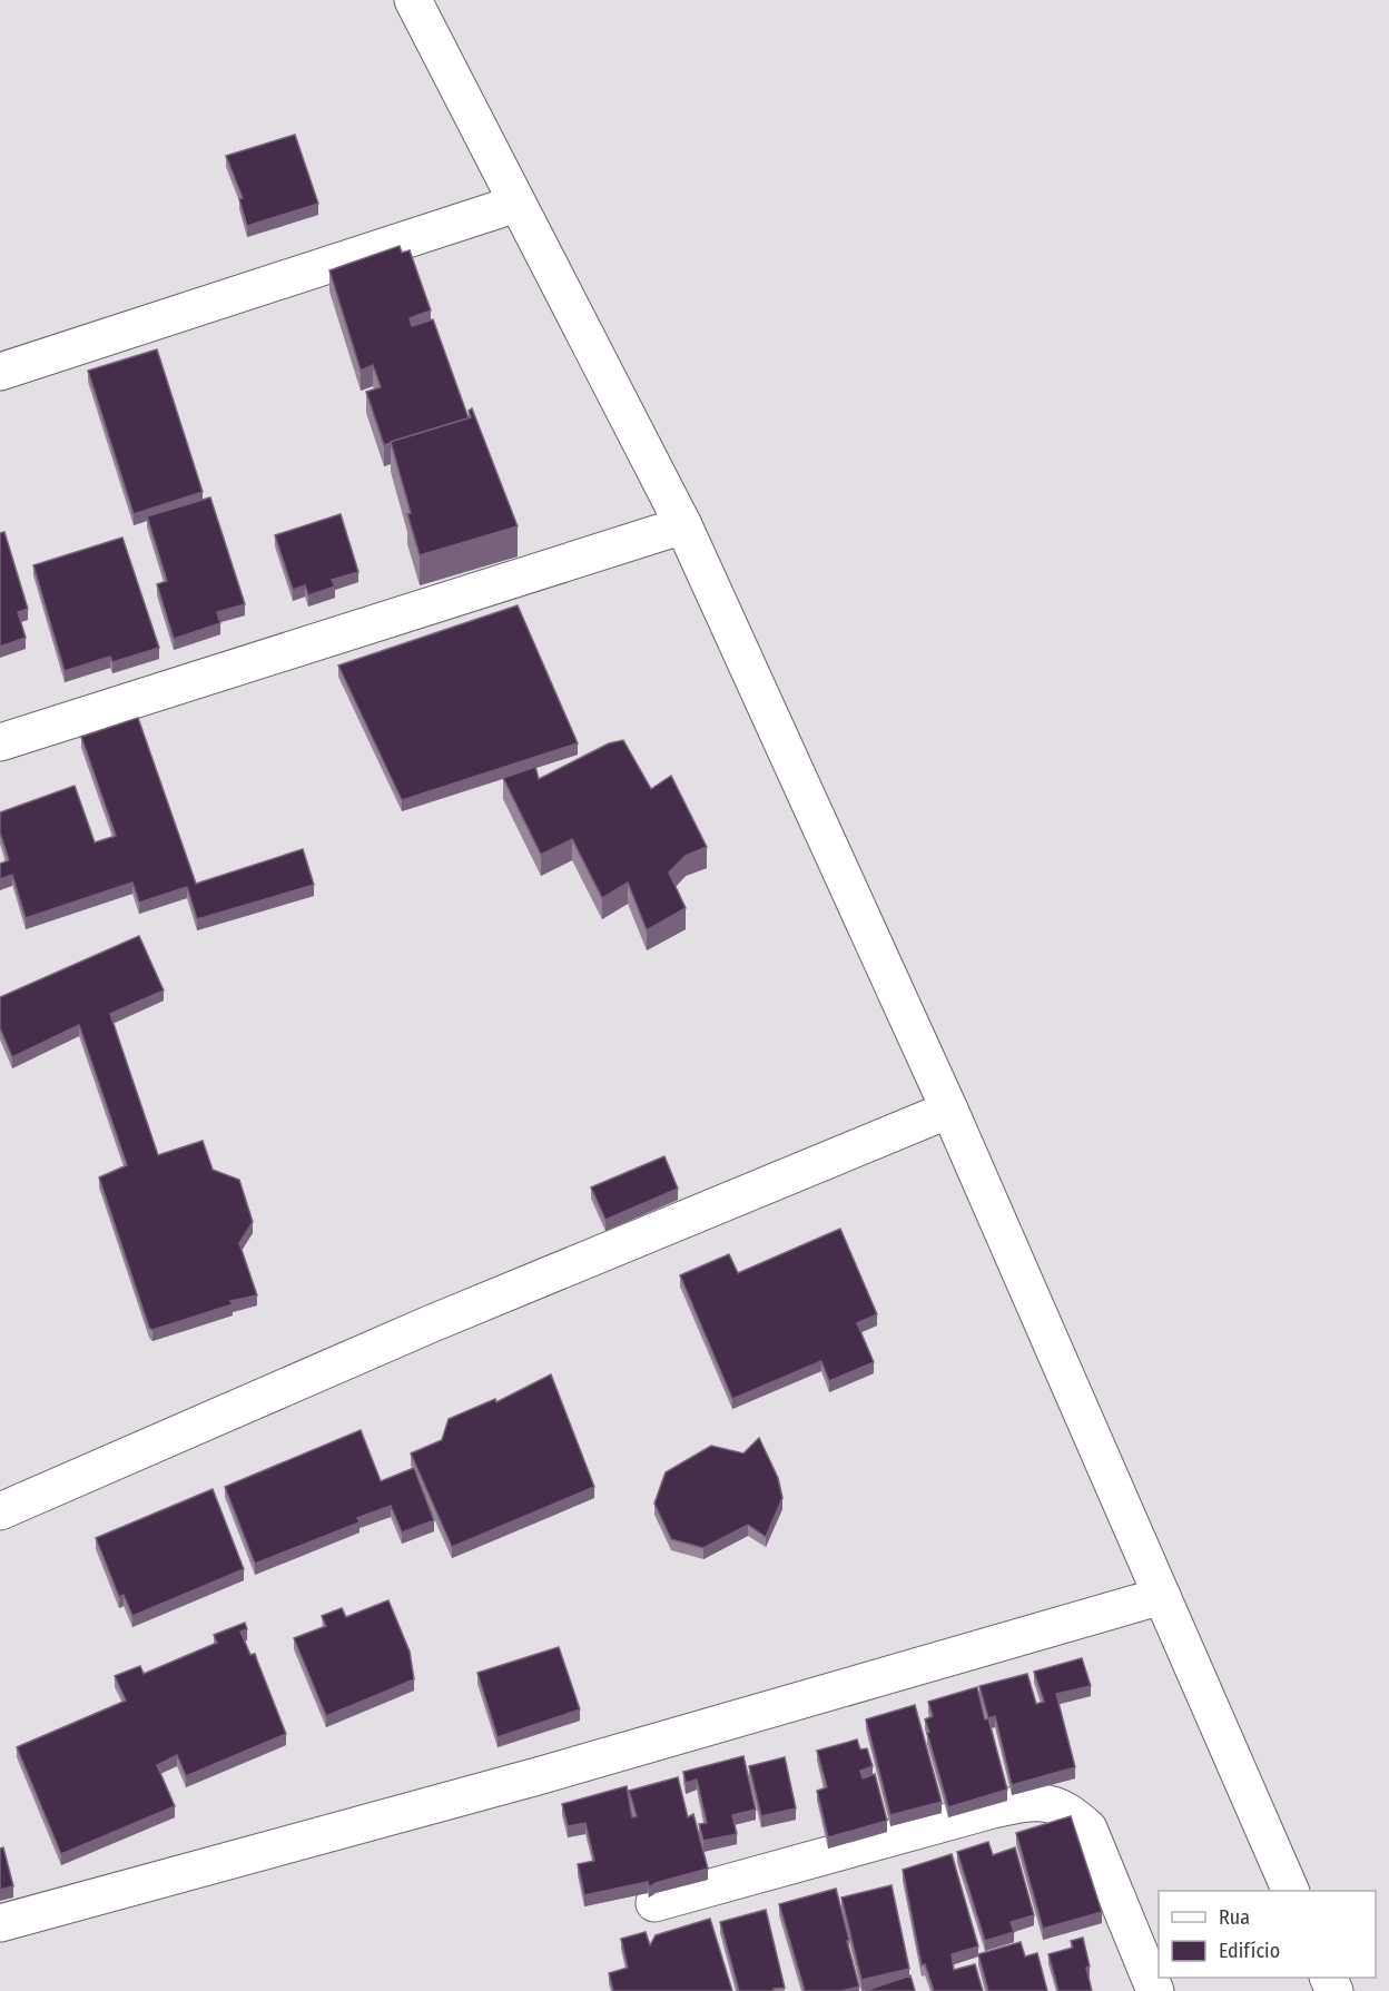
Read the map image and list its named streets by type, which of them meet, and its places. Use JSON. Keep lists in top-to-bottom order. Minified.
{"legend":["Rua","Edifício"]}
